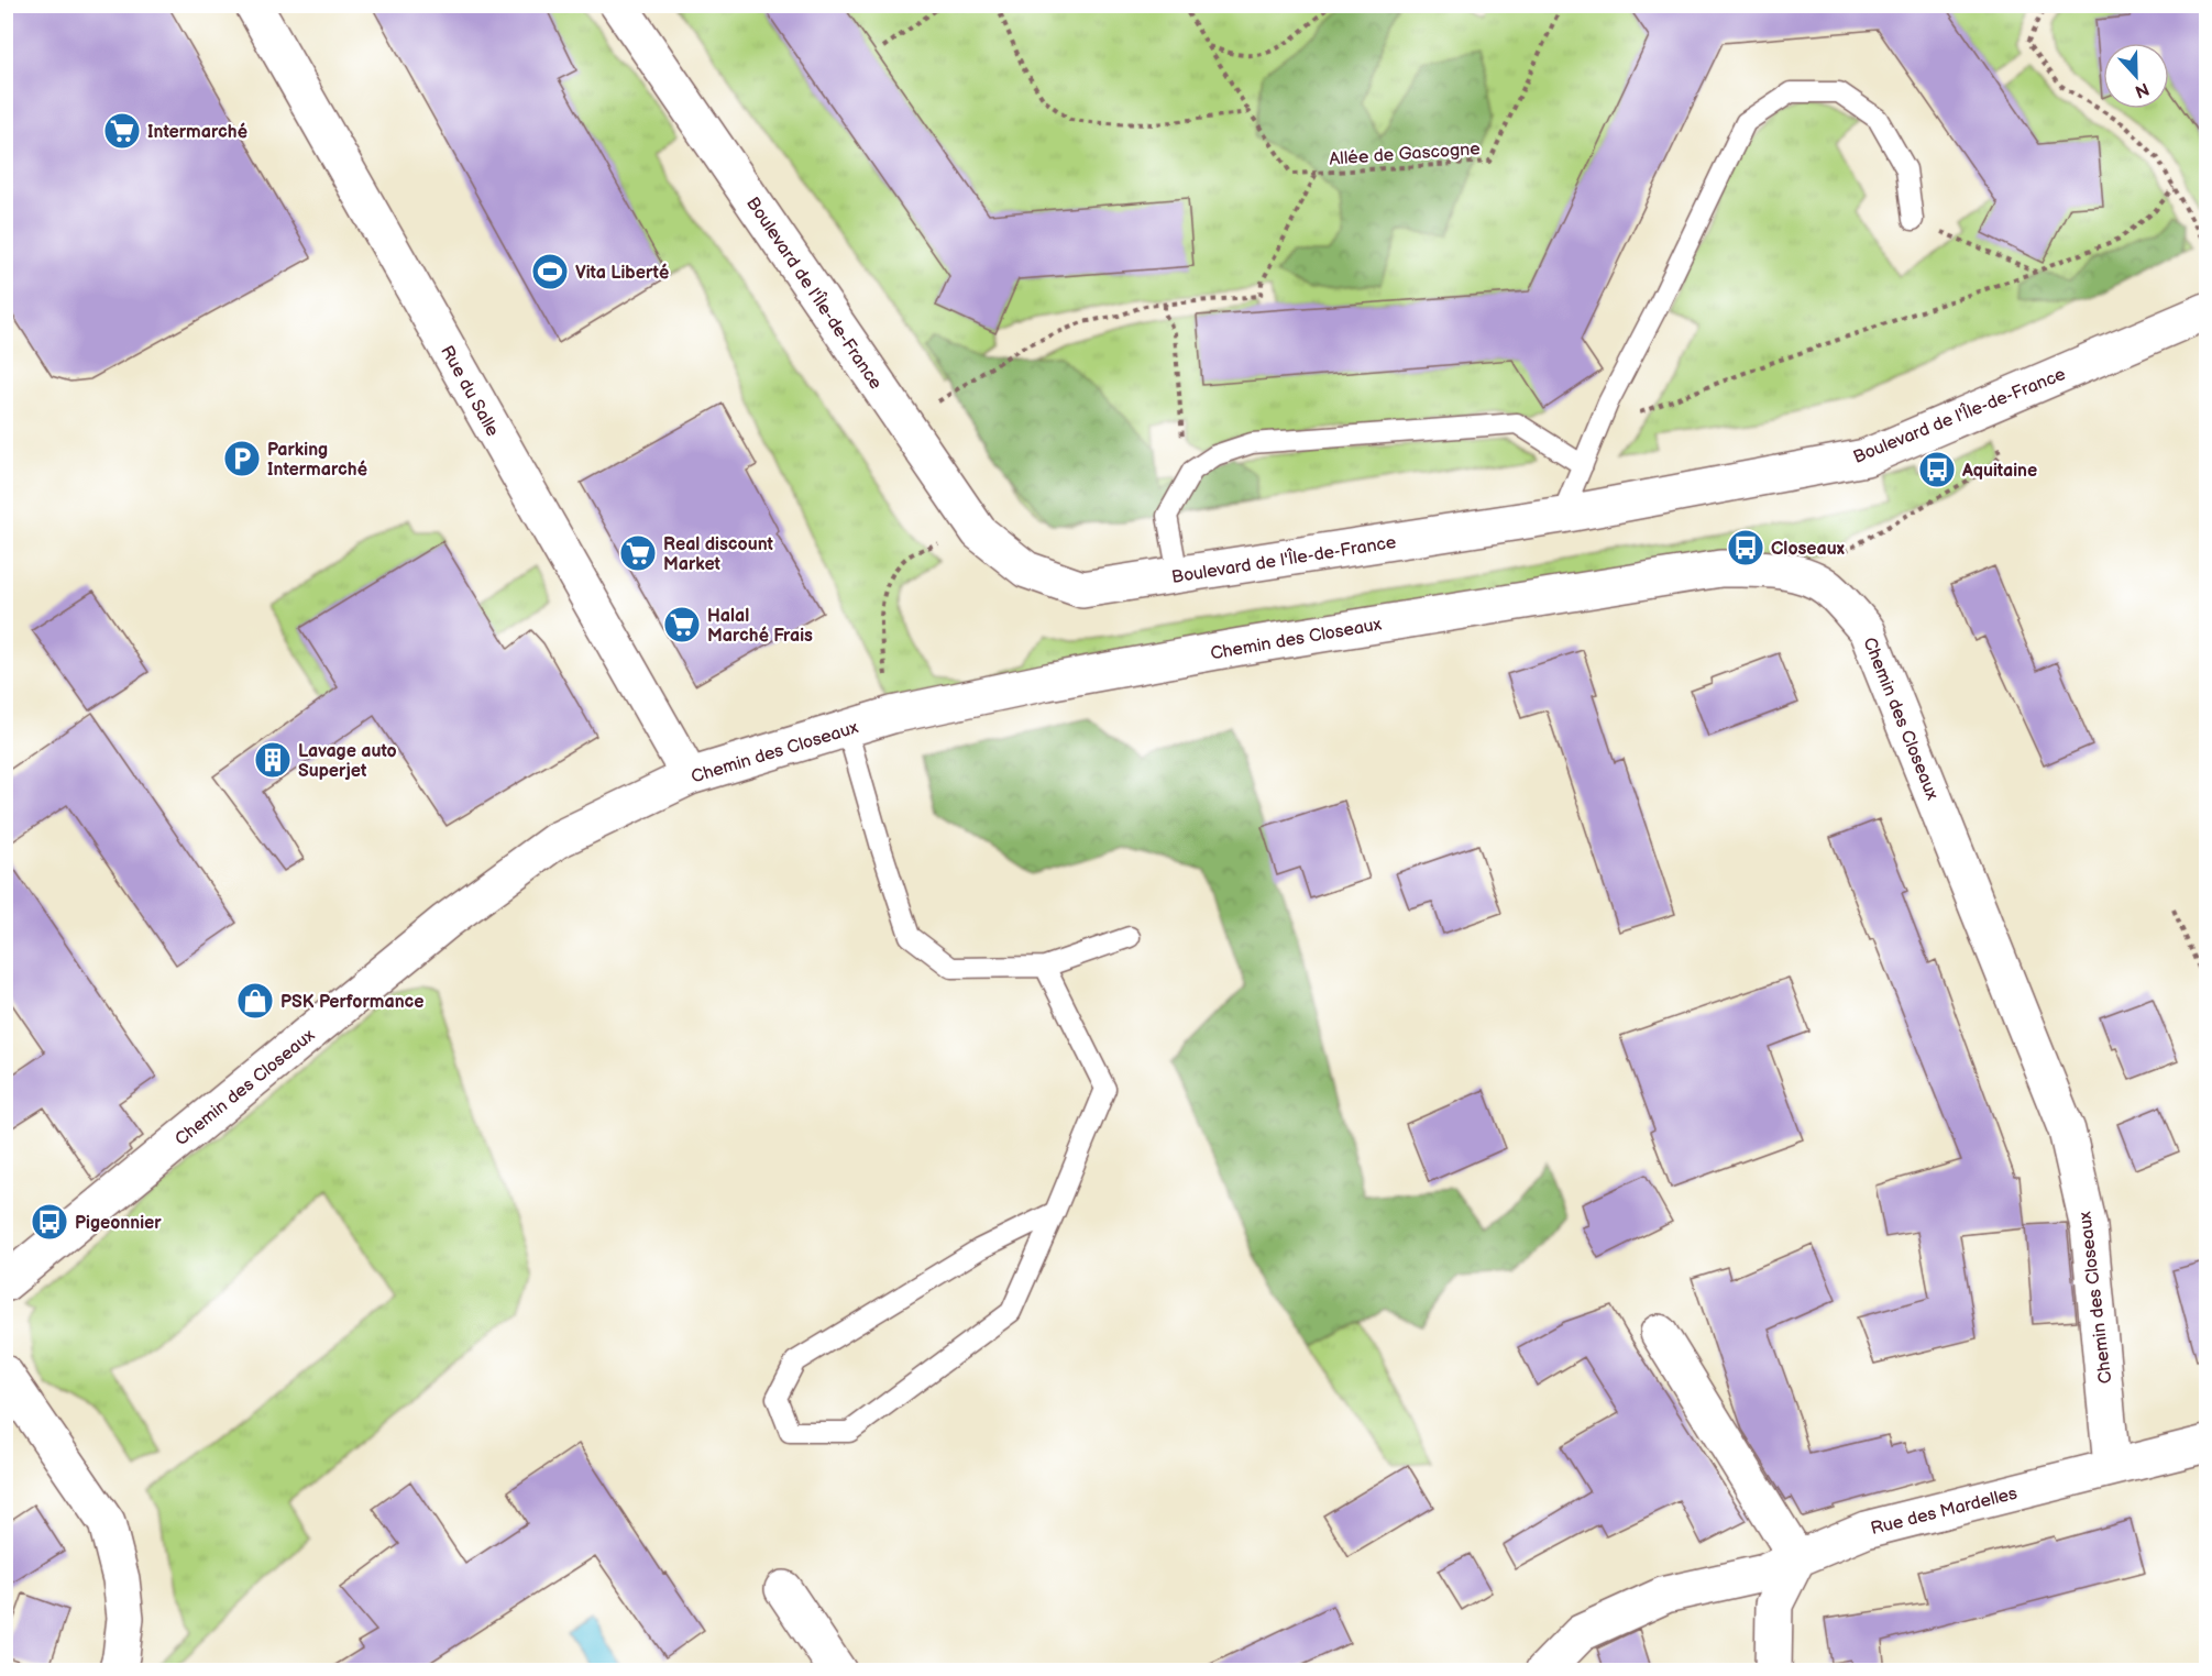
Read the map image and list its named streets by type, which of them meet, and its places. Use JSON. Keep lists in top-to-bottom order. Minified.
{"streets":{"street":["Boulevard de l'Île-de-France","Rue du Salle","Chemin des Closeaux","Rue des Mardelles"],"path":["Allée de Gascogne"]},"crossings":[["Allée de Gascogne","Boulevard de l'Île-de-France"],["Rue du Salle","Chemin des Closeaux"],["Chemin des Closeaux","Rue des Mardelles"]],"places":{"supermarket":["Intermarché","Real discount Market","Halal Marché Frais"],"sports":["Vita Liberté"],"parking":["Parking Intermarché"],"bus stop":["Aquitaine","Closeaux","Pigeonnier"],"building":["Lavage auto Superjet"],"shop":["PSK Performance"]},"north":"bottom"}
